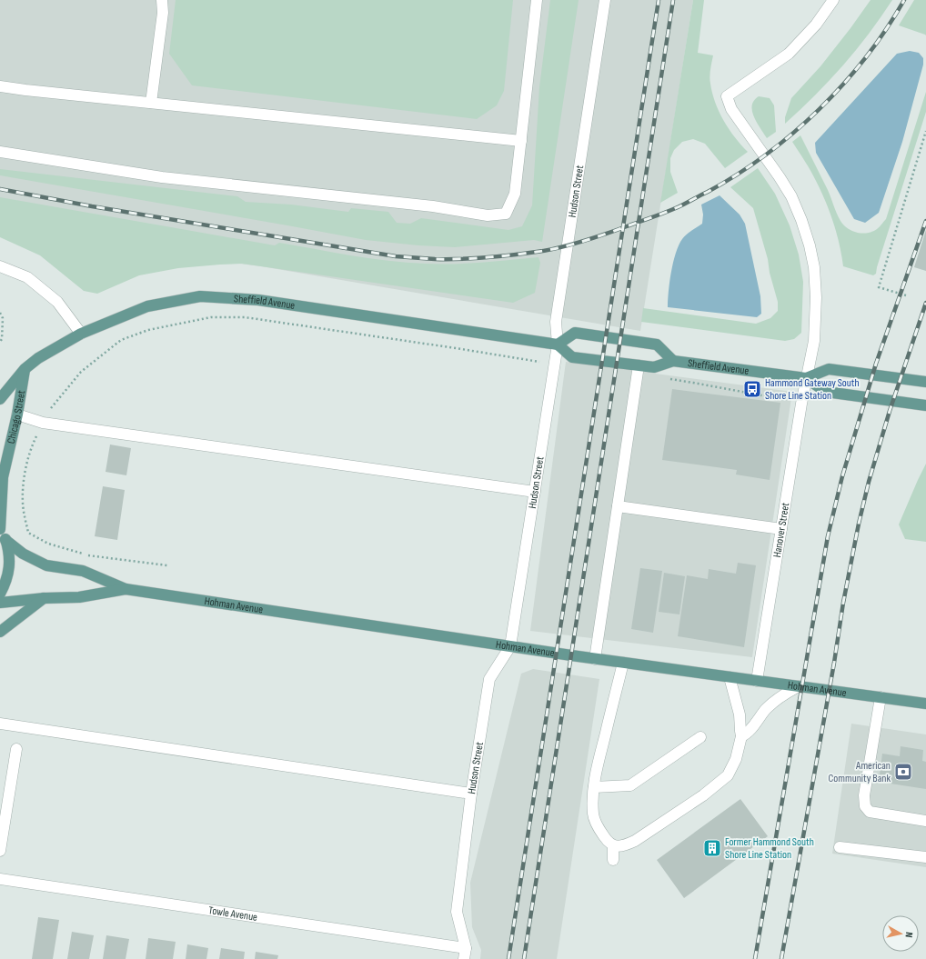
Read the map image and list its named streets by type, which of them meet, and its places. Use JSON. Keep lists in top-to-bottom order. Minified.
{"streets":{"main road":["Sheffield Avenue","Chicago Street","Hohman Avenue"],"street":["Hudson Street","Hanover Street","Towle Avenue"]},"crossings":[["Hudson Street","Sheffield Avenue"],["Hudson Street","Hohman Avenue"],["Hudson Street","Towle Avenue"],["Sheffield Avenue","Chicago Street"],["Sheffield Avenue","Hanover Street"],["Hanover Street","Hohman Avenue"]],"places":{"bus stop":["Hammond Gateway South Shore Line Station"],"bank":["American Community Bank"],"building":["Former Hammond South Shore Line Station"]},"north":"right"}
